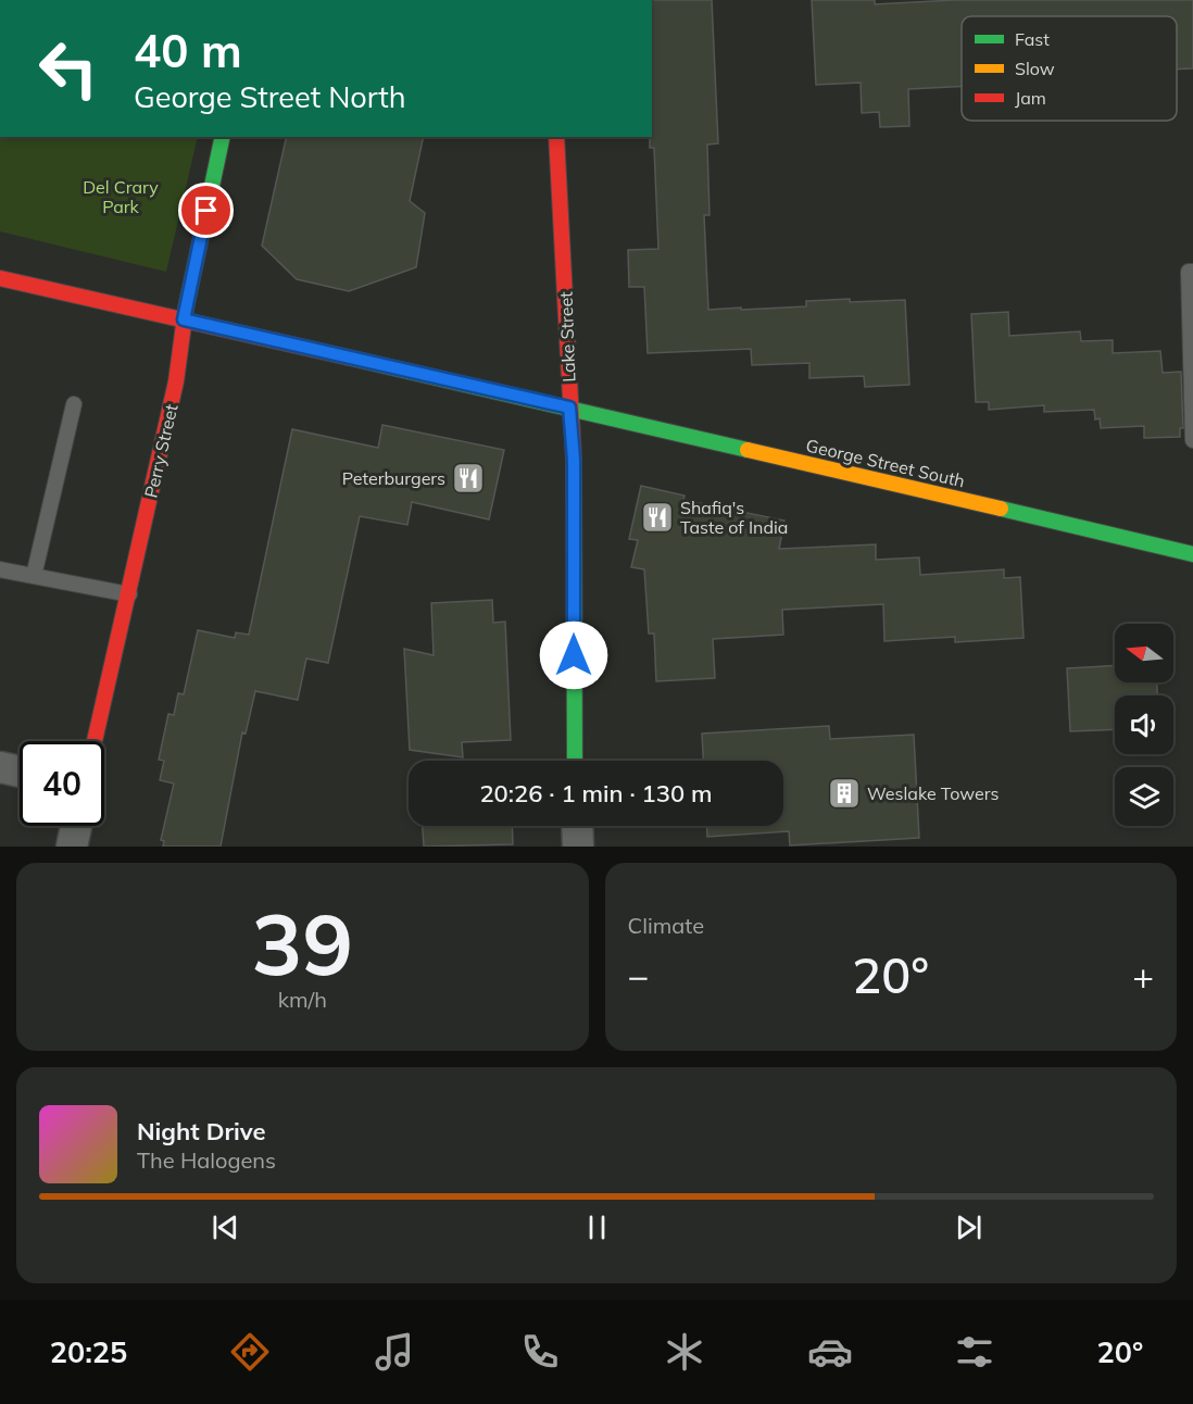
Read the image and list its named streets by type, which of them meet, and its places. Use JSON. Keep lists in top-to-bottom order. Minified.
{"streets":{"street":["Lake Street","Perry Street","George Street South"]},"crossings":[["Lake Street","George Street South"],["Perry Street","George Street South"]],"parks":["Del Crary Park"],"places":{"restaurant":["Peterburgers","Shafiq's Taste of India"],"building":["Weslake Towers"]},"legend":["Fast","Slow","Jam"],"north":"left","page":{"turn":["40 m","George Street North"],"limit":"40","trip":"20:26 · 1 min · 130 m","tile":[["39","km/h"],"Climate"],"heat":["−","20°","+"],"song":["Night Drive","The Halogens"],"tabs":["20:25","20°"]}}
